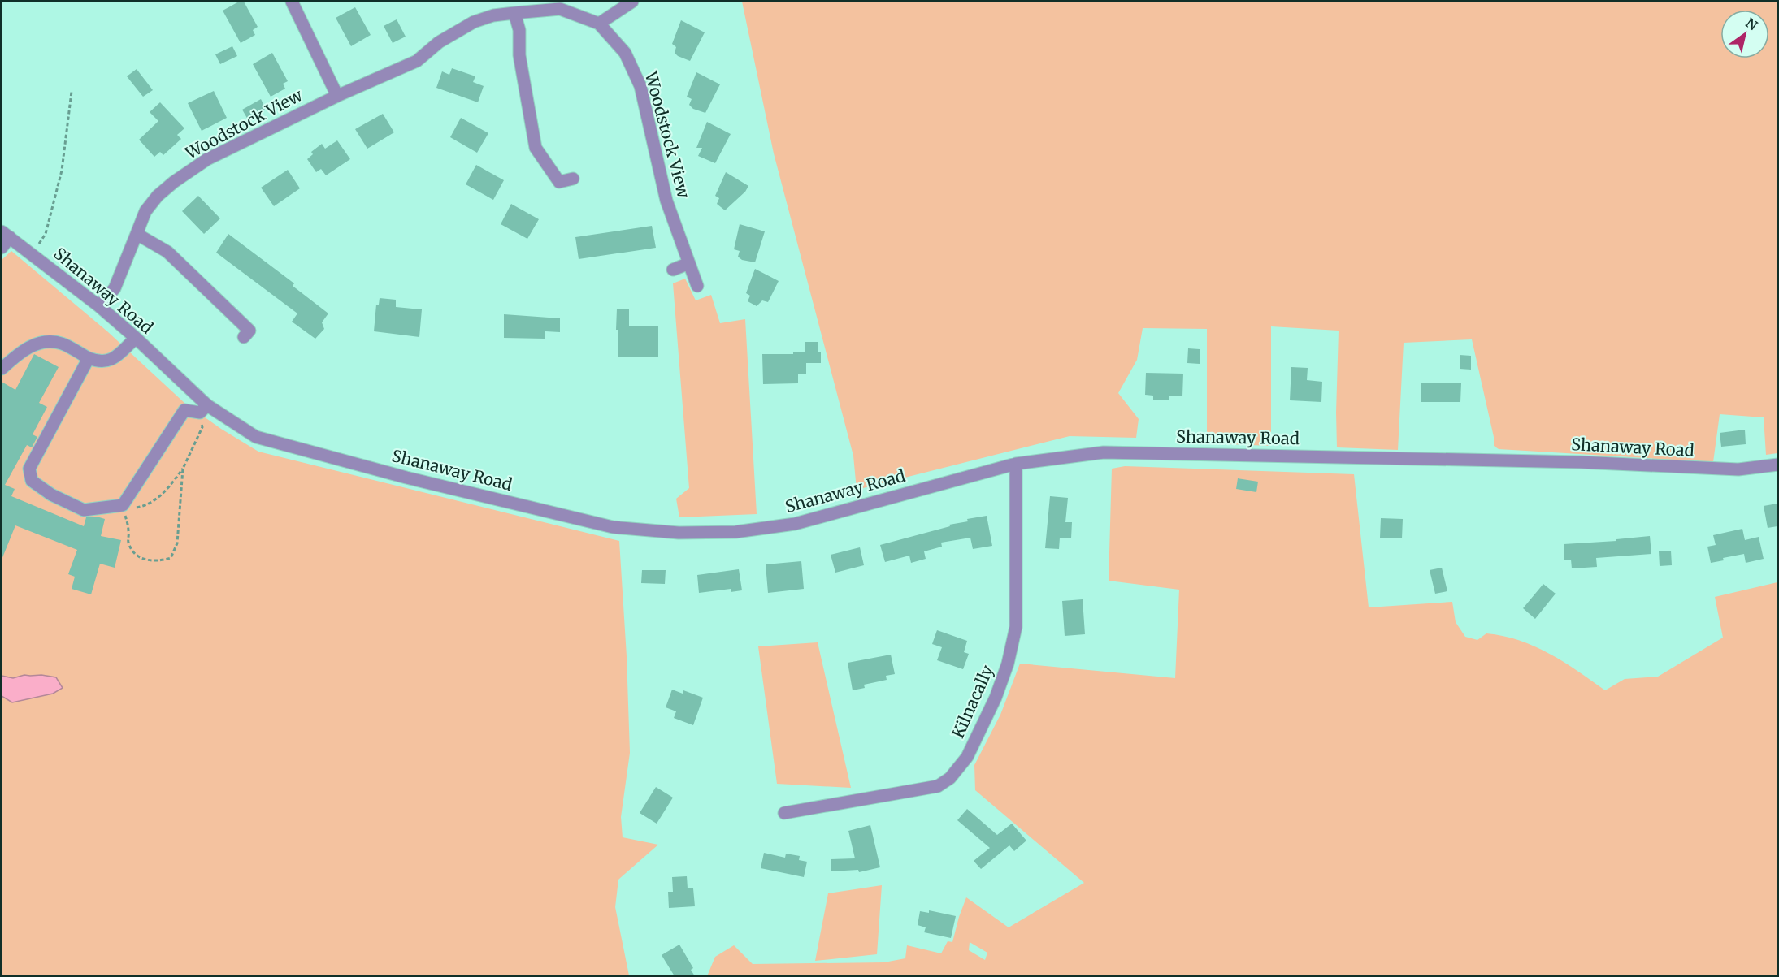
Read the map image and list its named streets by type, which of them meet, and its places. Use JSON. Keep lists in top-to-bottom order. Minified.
{"streets":{"street":["Woodstock View","Shanaway Road","Kilnacally"]},"crossings":[["Woodstock View","Shanaway Road"],["Shanaway Road","Kilnacally"]],"north":"top right"}
